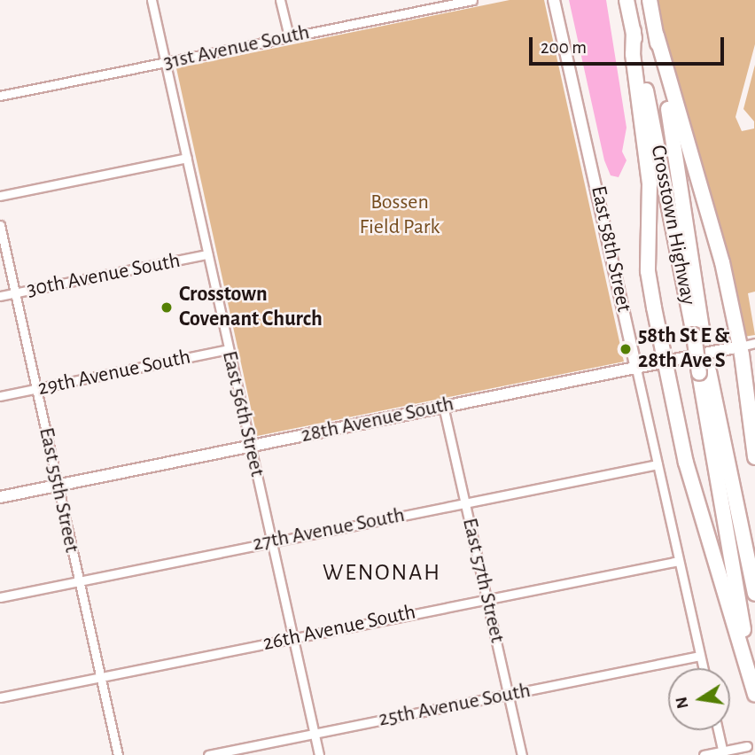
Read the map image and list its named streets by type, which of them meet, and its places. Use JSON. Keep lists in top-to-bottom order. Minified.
{"streets":{"highway":["Crosstown Highway"],"street":["31st Avenue South","East 58th Street","30th Avenue South","29th Avenue South","East 56th Street","28th Avenue South","East 55th Street","27th Avenue South","East 57th Street","26th Avenue South","25th Avenue South"]},"crossings":[["31st Avenue South","East 56th Street"],["East 58th Street","28th Avenue South"],["East 58th Street","27th Avenue South"],["East 58th Street","26th Avenue South"],["East 58th Street","25th Avenue South"],["30th Avenue South","East 56th Street"],["30th Avenue South","East 55th Street"],["29th Avenue South","East 56th Street"],["29th Avenue South","East 55th Street"],["East 56th Street","28th Avenue South"],["East 56th Street","27th Avenue South"],["East 56th Street","26th Avenue South"],["East 56th Street","25th Avenue South"],["28th Avenue South","East 55th Street"],["28th Avenue South","East 57th Street"],["East 55th Street","27th Avenue South"],["East 55th Street","26th Avenue South"],["27th Avenue South","East 57th Street"],["East 57th Street","26th Avenue South"],["East 57th Street","25th Avenue South"]],"districts":["WENONAH"],"parks":["Bossen Field Park"],"places":["Crosstown Covenant Church","58th St E & 28th Ave S"],"scale_bar":"200 m","north":"left"}
